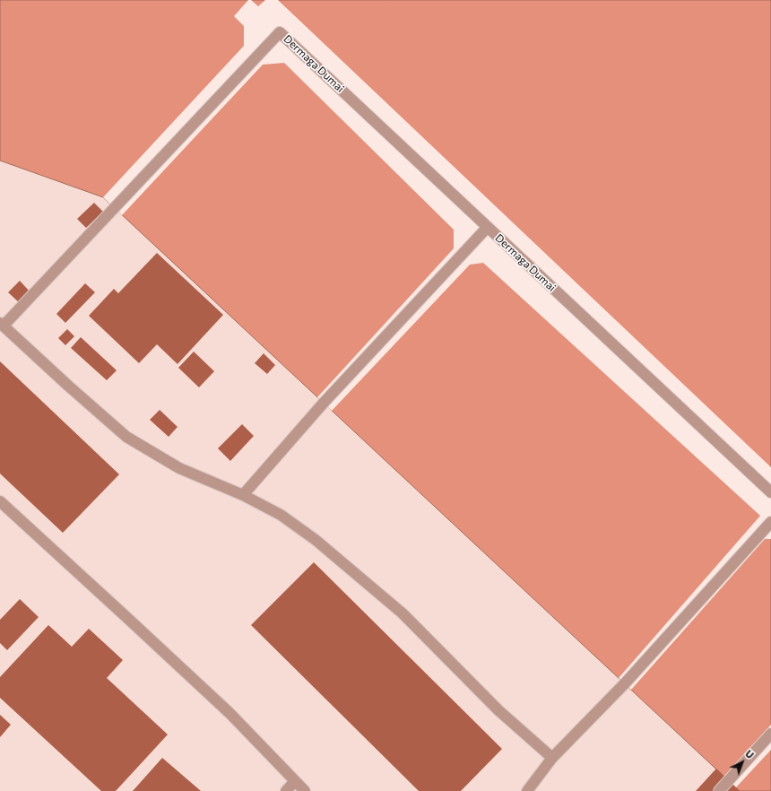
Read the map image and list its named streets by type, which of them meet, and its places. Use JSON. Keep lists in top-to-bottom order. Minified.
{"streets":{"lane":["Dermaga Dumai"]},"north":"top right"}
